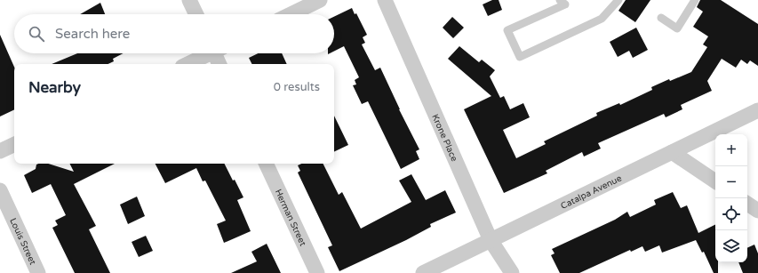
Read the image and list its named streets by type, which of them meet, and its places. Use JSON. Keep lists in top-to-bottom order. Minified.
{"streets":{"street":["Krone Place","Catalpa Avenue","Herman Street","Louis Street"]},"crossings":[["Krone Place","Catalpa Avenue"]],"page":{"search":"Search here","heading":["Nearby","0 results"],"map_buttons":["+","−"]}}
